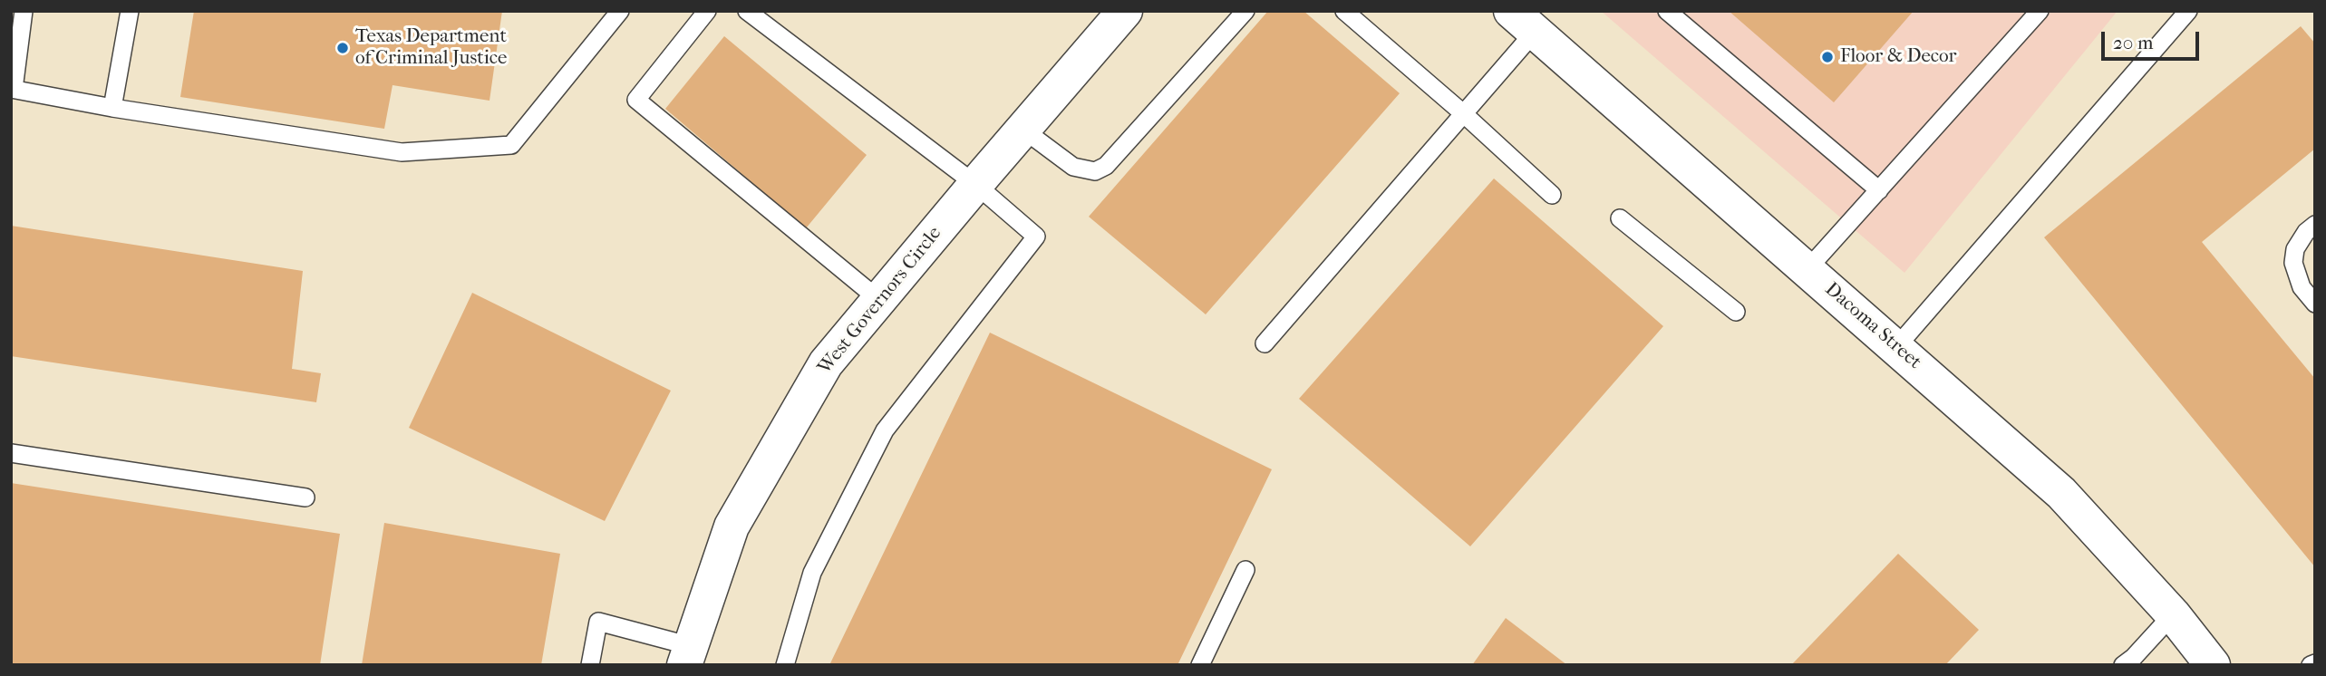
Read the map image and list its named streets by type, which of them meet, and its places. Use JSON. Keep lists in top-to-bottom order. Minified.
{"streets":{"main road":["West Governors Circle","Dacoma Street"]},"places":["Texas Department of Criminal Justice","Floor & Decor"],"scale_bar":"20 m"}
